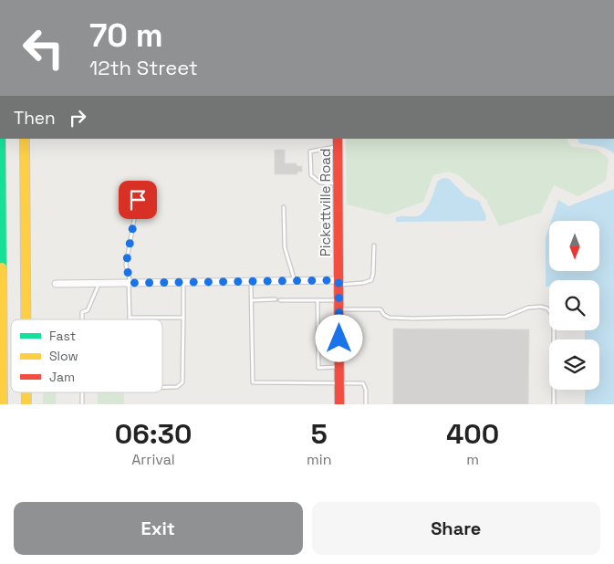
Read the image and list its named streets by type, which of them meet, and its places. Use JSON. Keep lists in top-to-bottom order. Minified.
{"streets":{"main road":["Pickettville Road"]},"legend":["Fast","Slow","Jam"],"north":"bottom","page":{"turn":["70 m","12th Street"],"then":"Then","eta":["06:30","Arrival","5","min","400","m"],"buttons":["Exit","Share"]}}
